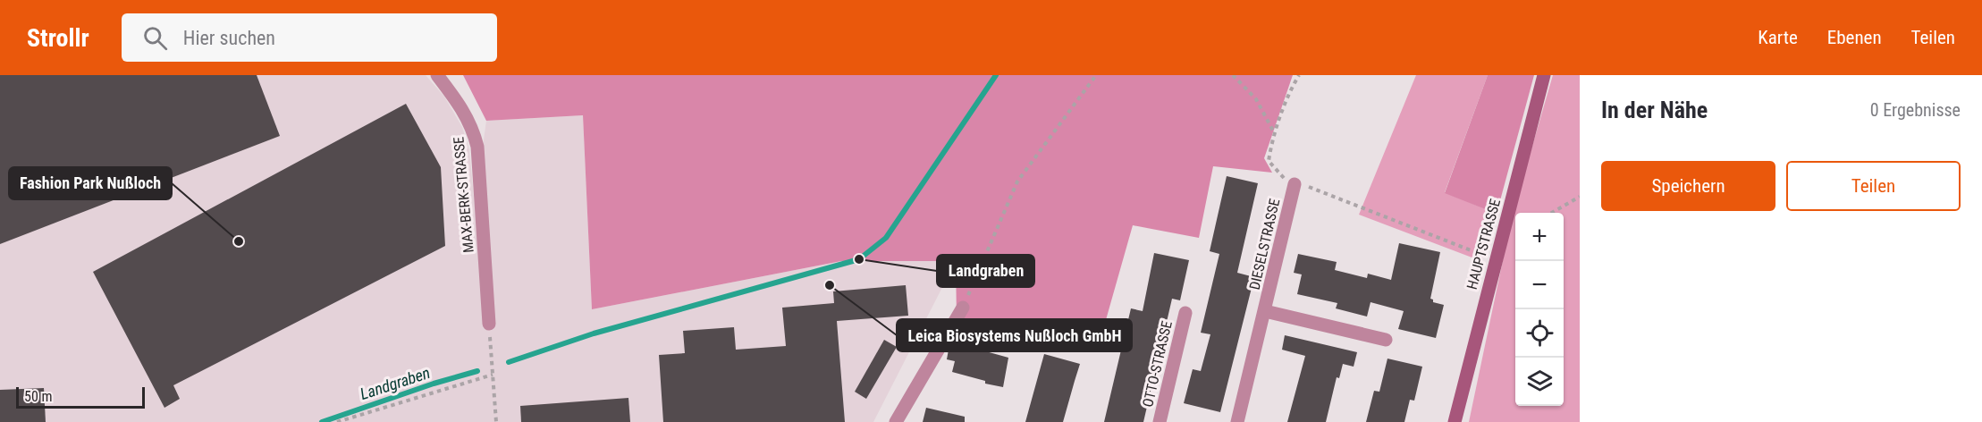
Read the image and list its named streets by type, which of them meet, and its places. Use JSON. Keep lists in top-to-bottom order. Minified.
{"streets":{"main road":["HAUPTSTRASSE"],"street":["MAX-BERK-STRASSE","DIESELSTRASSE","OTTO-STRASSE"]},"water":["Landgraben"],"places":["Fashion Park Nußloch","Landgraben","Leica Biosystems Nußloch GmbH"],"scale_bar":"50 m","page":{"header":"Strollr","search":"Hier suchen","nav":["Karte","Ebenen","Teilen"],"heading":["In der Nähe","0 Ergebnisse"],"buttons":["Speichern","Teilen"],"map_buttons":["+","−"],"scale":"50 m"}}
